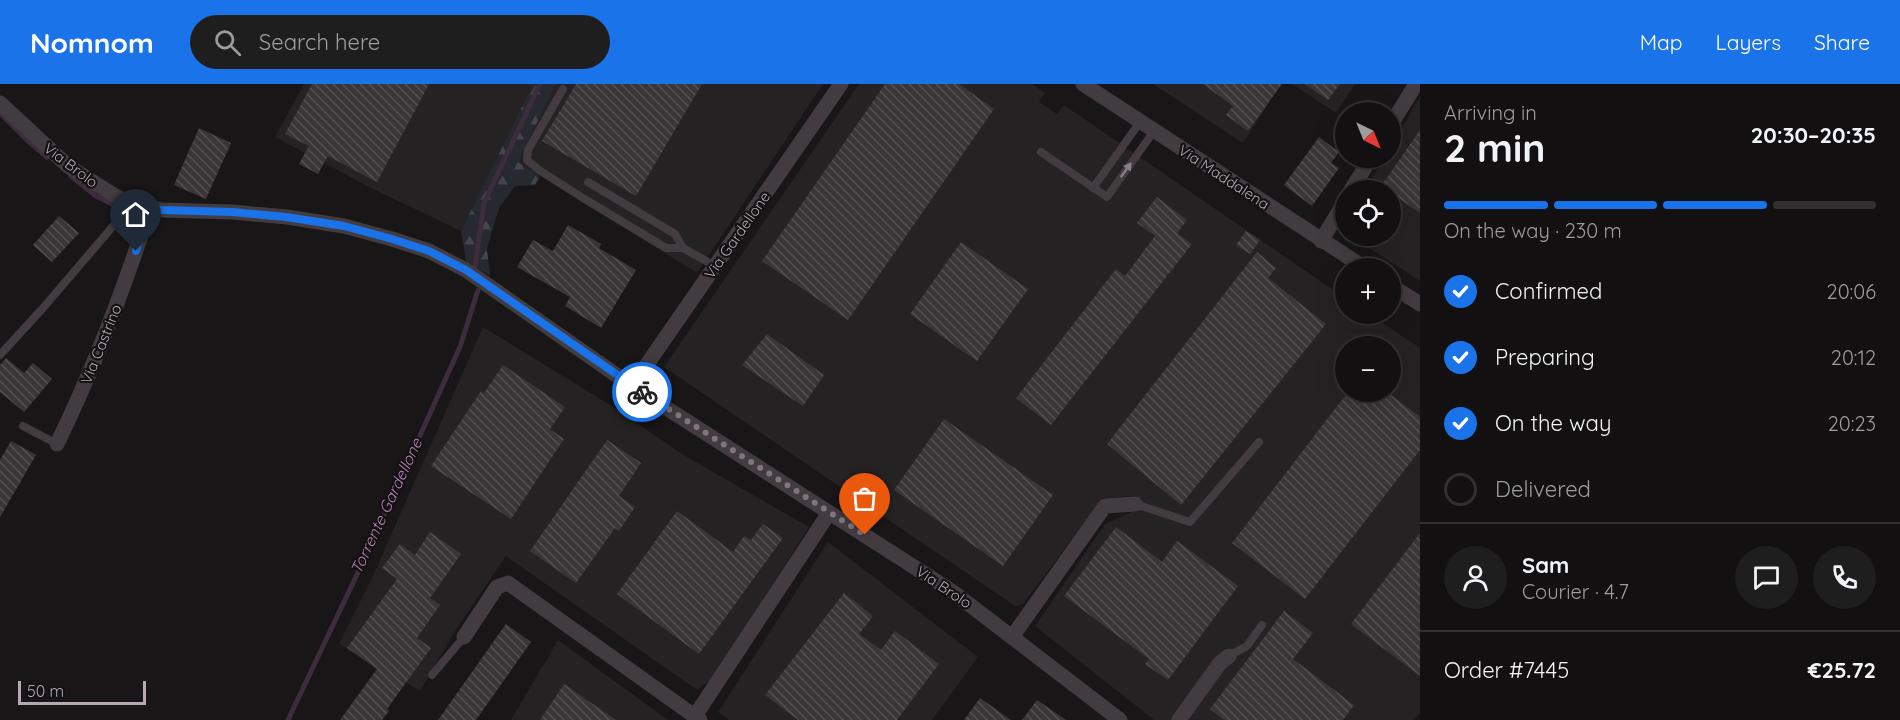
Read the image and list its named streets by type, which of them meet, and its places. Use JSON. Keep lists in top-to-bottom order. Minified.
{"streets":{"street":["Via Brolo","Via Maddalena","Via Gardellone","Via Castrino"]},"crossings":[["Via Brolo","Via Gardellone"],["Via Brolo","Via Castrino"]],"water":["Torrente Gardellone"],"scale_bar":"50 m","north":"bottom right","page":{"header":"Nomnom","search":"Search here","nav":["Map","Layers","Share"],"heading":["2 min","Arriving in","20:30–20:35"],"panel":["Sam","Courier · 4.7","Order #7445","€25.72"],"map_buttons":["+","−"],"bar":"On the way · 230 m","list":[["Confirmed","20:06"],["Preparing","20:12"],["On the way","20:23"],"Delivered"],"scale":"50 m"}}
